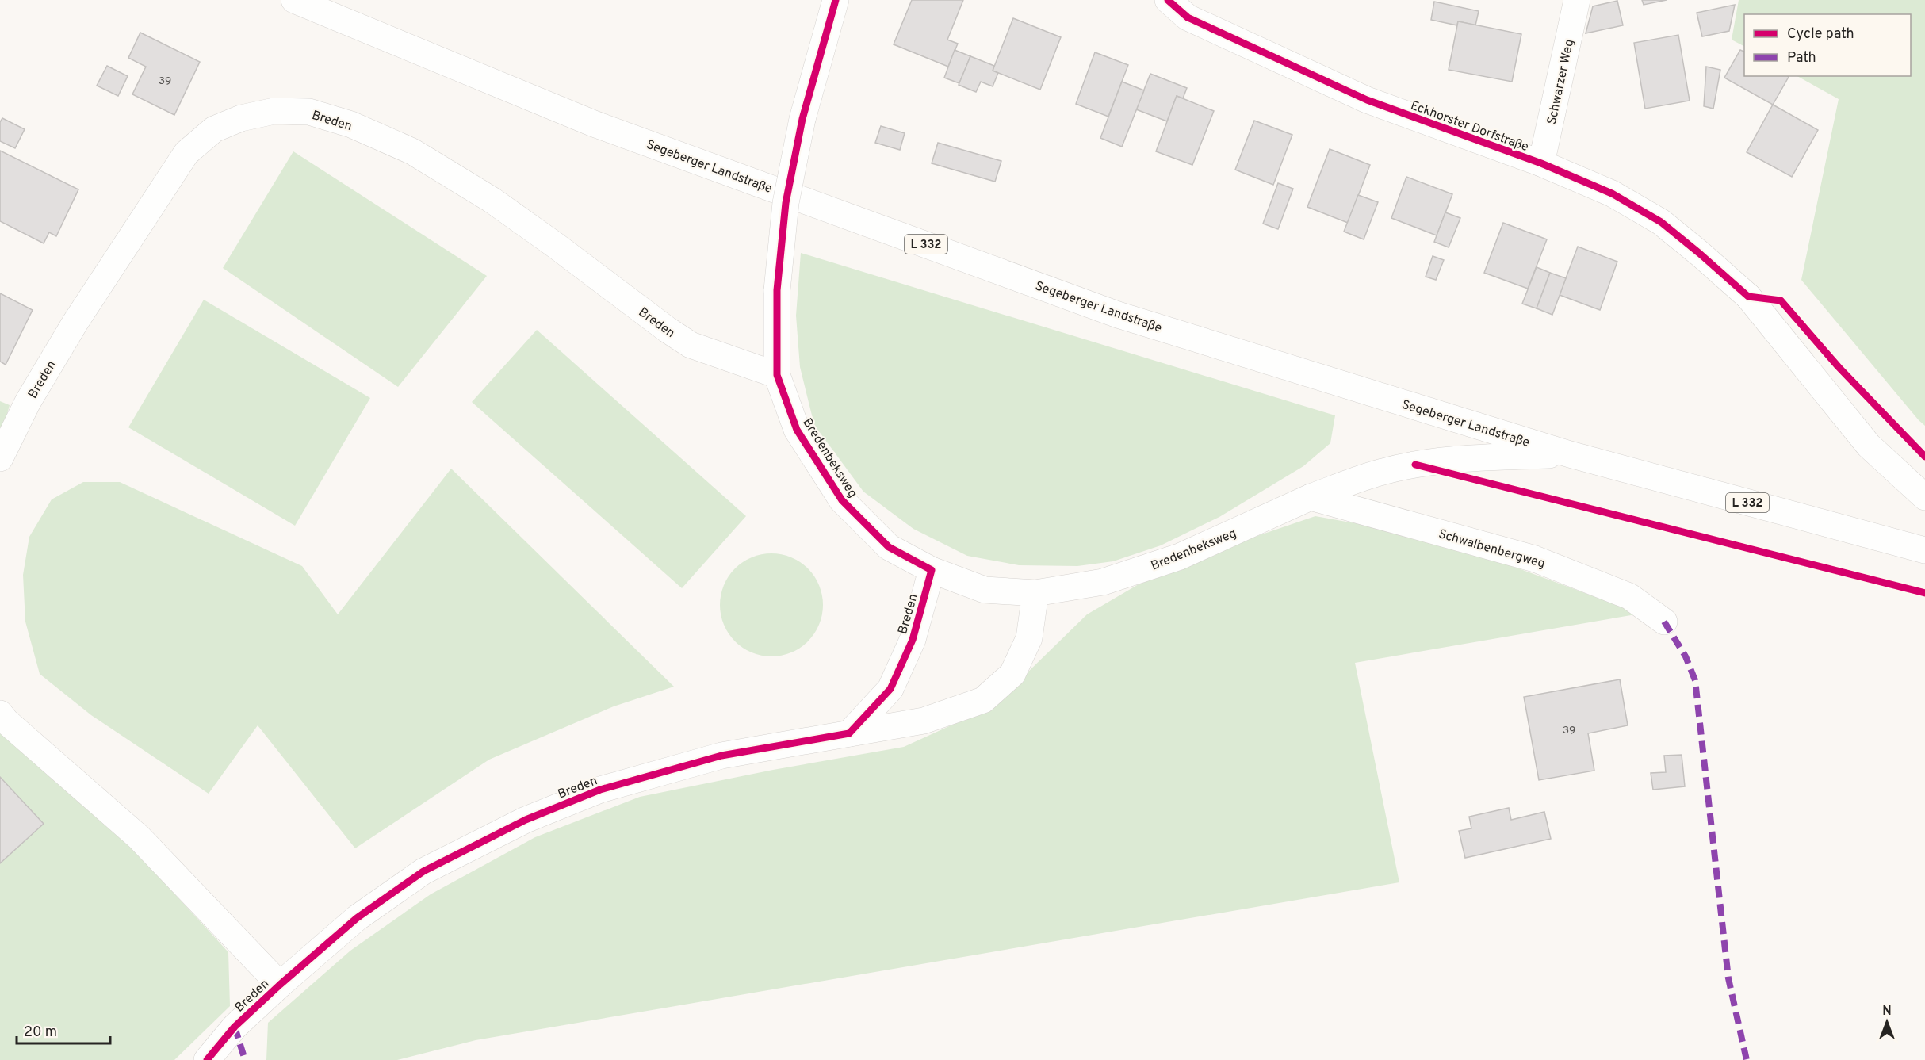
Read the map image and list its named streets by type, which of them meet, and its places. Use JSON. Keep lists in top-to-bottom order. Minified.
{"streets":{"street":["Schwarzer Weg","Breden","Eckhorster Dorfstraße","Segeberger Landstraße","L 332","Bredenbeksweg","Schwalbenbergweg"]},"crossings":[["Schwarzer Weg","Eckhorster Dorfstraße"],["Breden","Bredenbeksweg"],["Segeberger Landstraße","Bredenbeksweg"],["Bredenbeksweg","Schwalbenbergweg"]],"house_numbers":["39","39"],"legend":["Cycle path","Path"],"scale_bar":"20 m","north":"top"}
